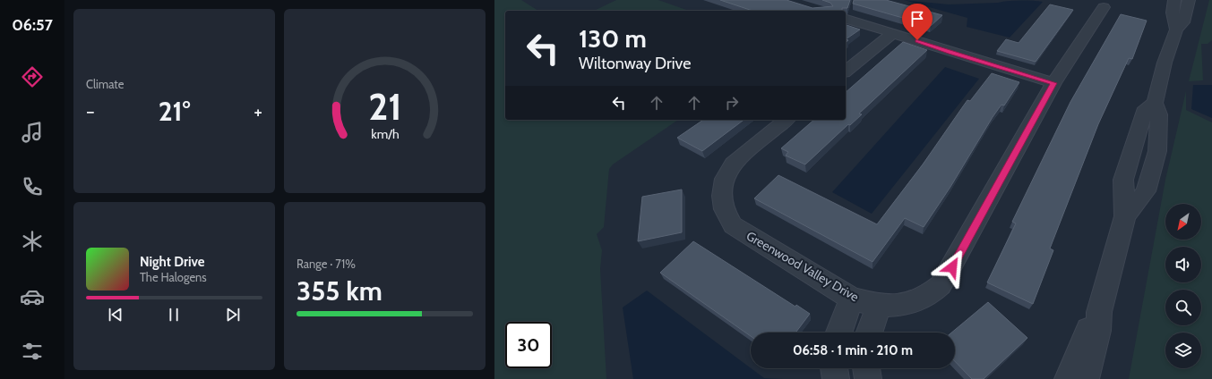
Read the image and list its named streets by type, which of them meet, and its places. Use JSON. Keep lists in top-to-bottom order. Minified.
{"streets":{"street":["Greenwood Valley Drive"]},"north":"bottom left","page":{"tabs":"06:57","tile":["Climate",["Range · 71%","355 km"]],"turn":["130 m","Wiltonway Drive"],"heat":["−","21°","+"],"song":["Night Drive","The Halogens"],"limit":"30","trip":"06:58 · 1 min · 210 m","gauge":["21","km/h"]}}
